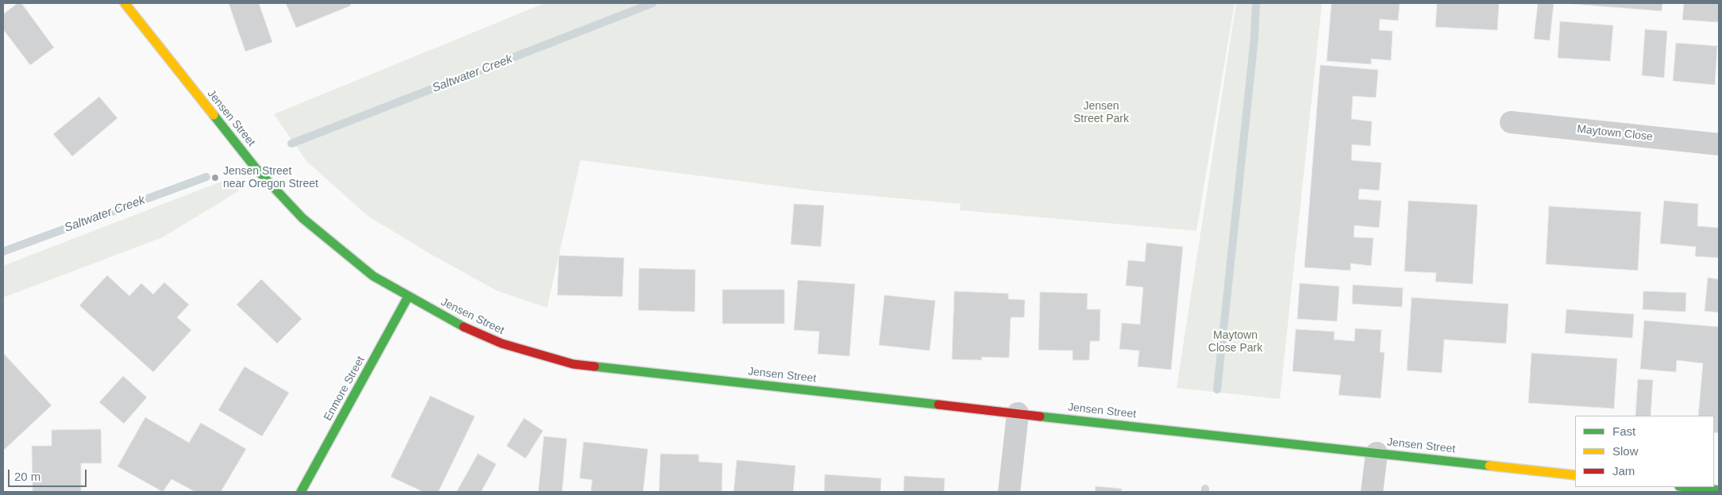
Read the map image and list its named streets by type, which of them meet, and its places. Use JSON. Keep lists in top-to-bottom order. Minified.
{"streets":{"street":["Jensen Street","Maytown Close","Enmore Street"]},"crossings":[["Jensen Street","Enmore Street"]],"water":["Saltwater Creek"],"parks":["Jensen Street Park","Maytown Close Park"],"places":["Jensen Street near Oregon Street"],"legend":["Fast","Slow","Jam"],"scale_bar":"20 m"}
